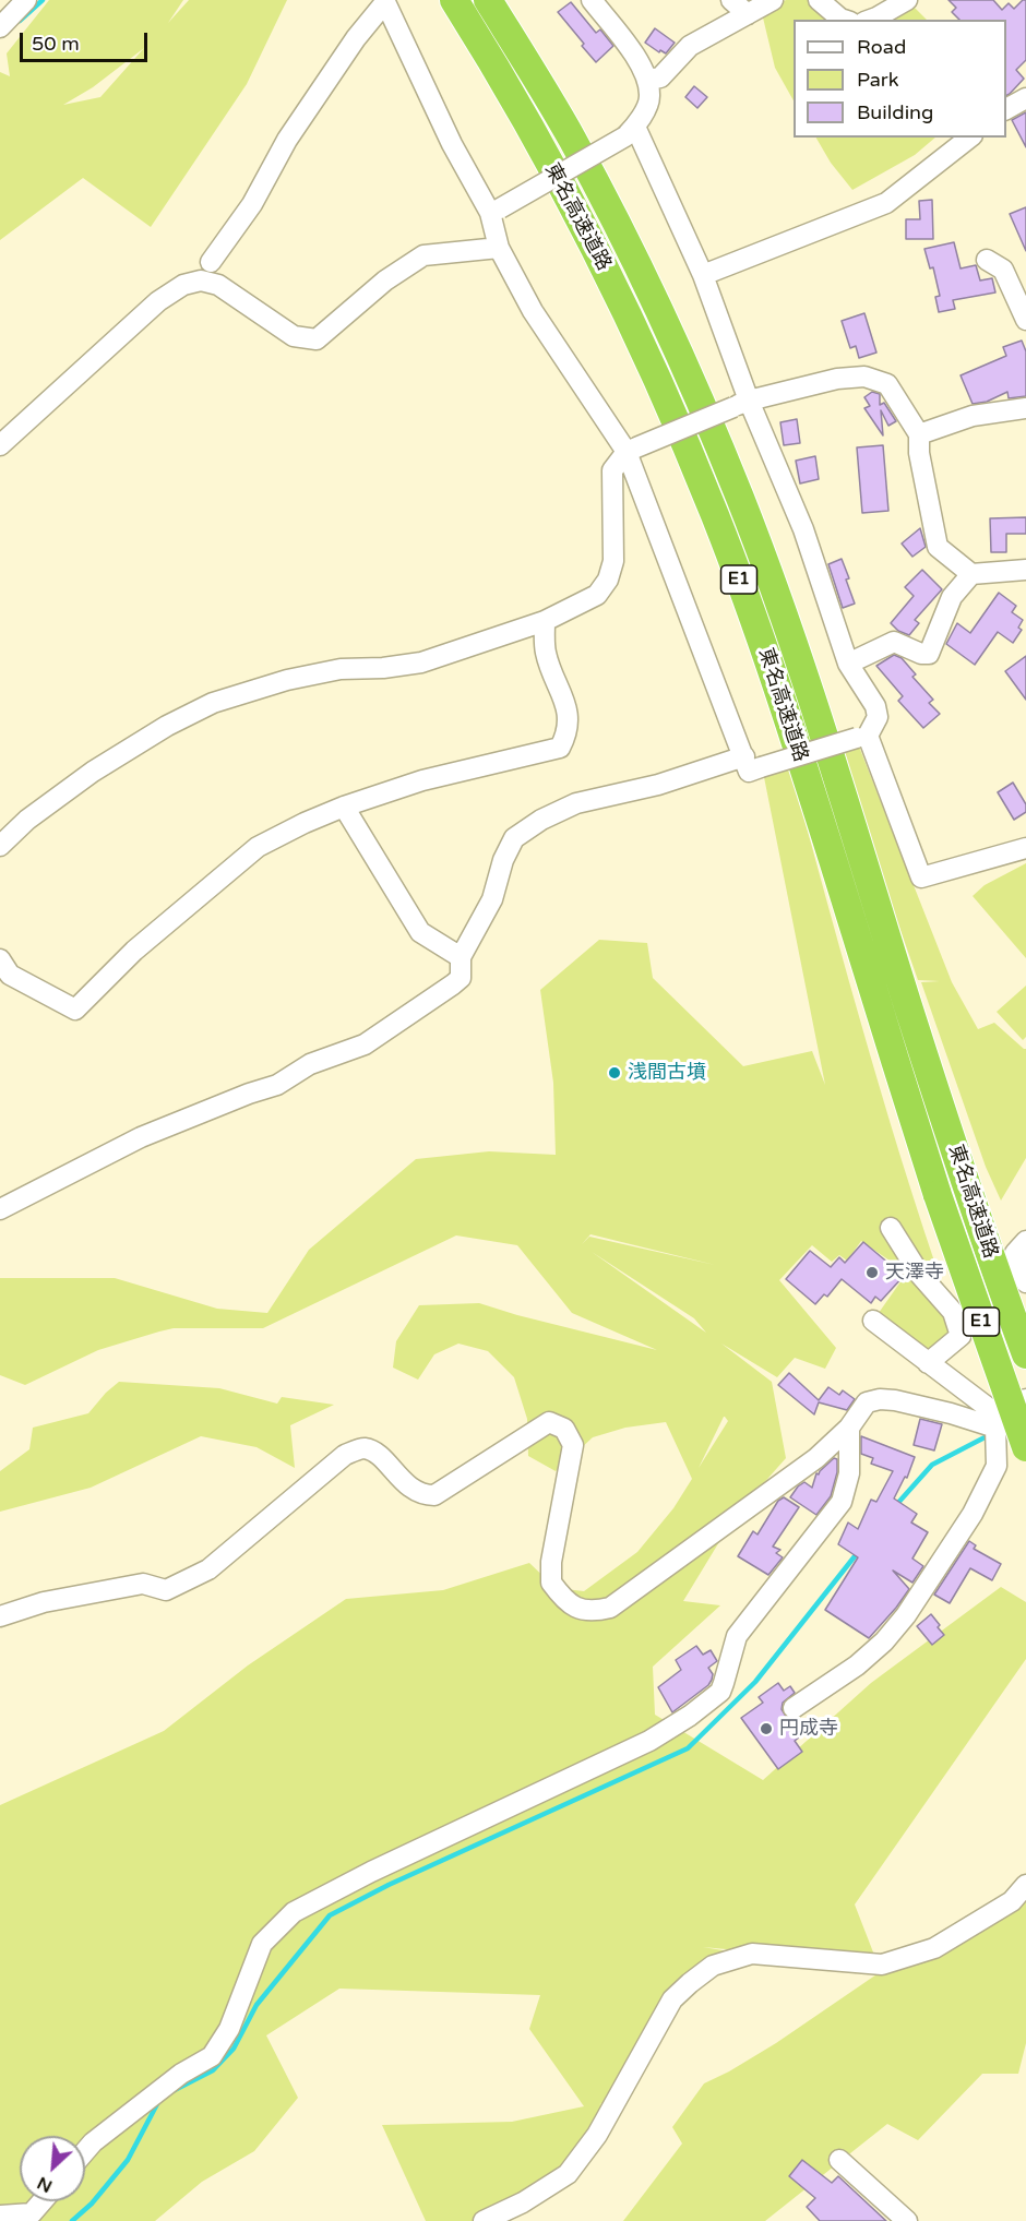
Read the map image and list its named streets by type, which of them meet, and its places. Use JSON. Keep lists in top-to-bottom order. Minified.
{"streets":{"highway":["東名高速道路","E1"]},"places":["浅間古墳","天澤寺","円成寺"],"legend":["Road","Park","Building"],"scale_bar":"50 m","north":"bottom left"}
